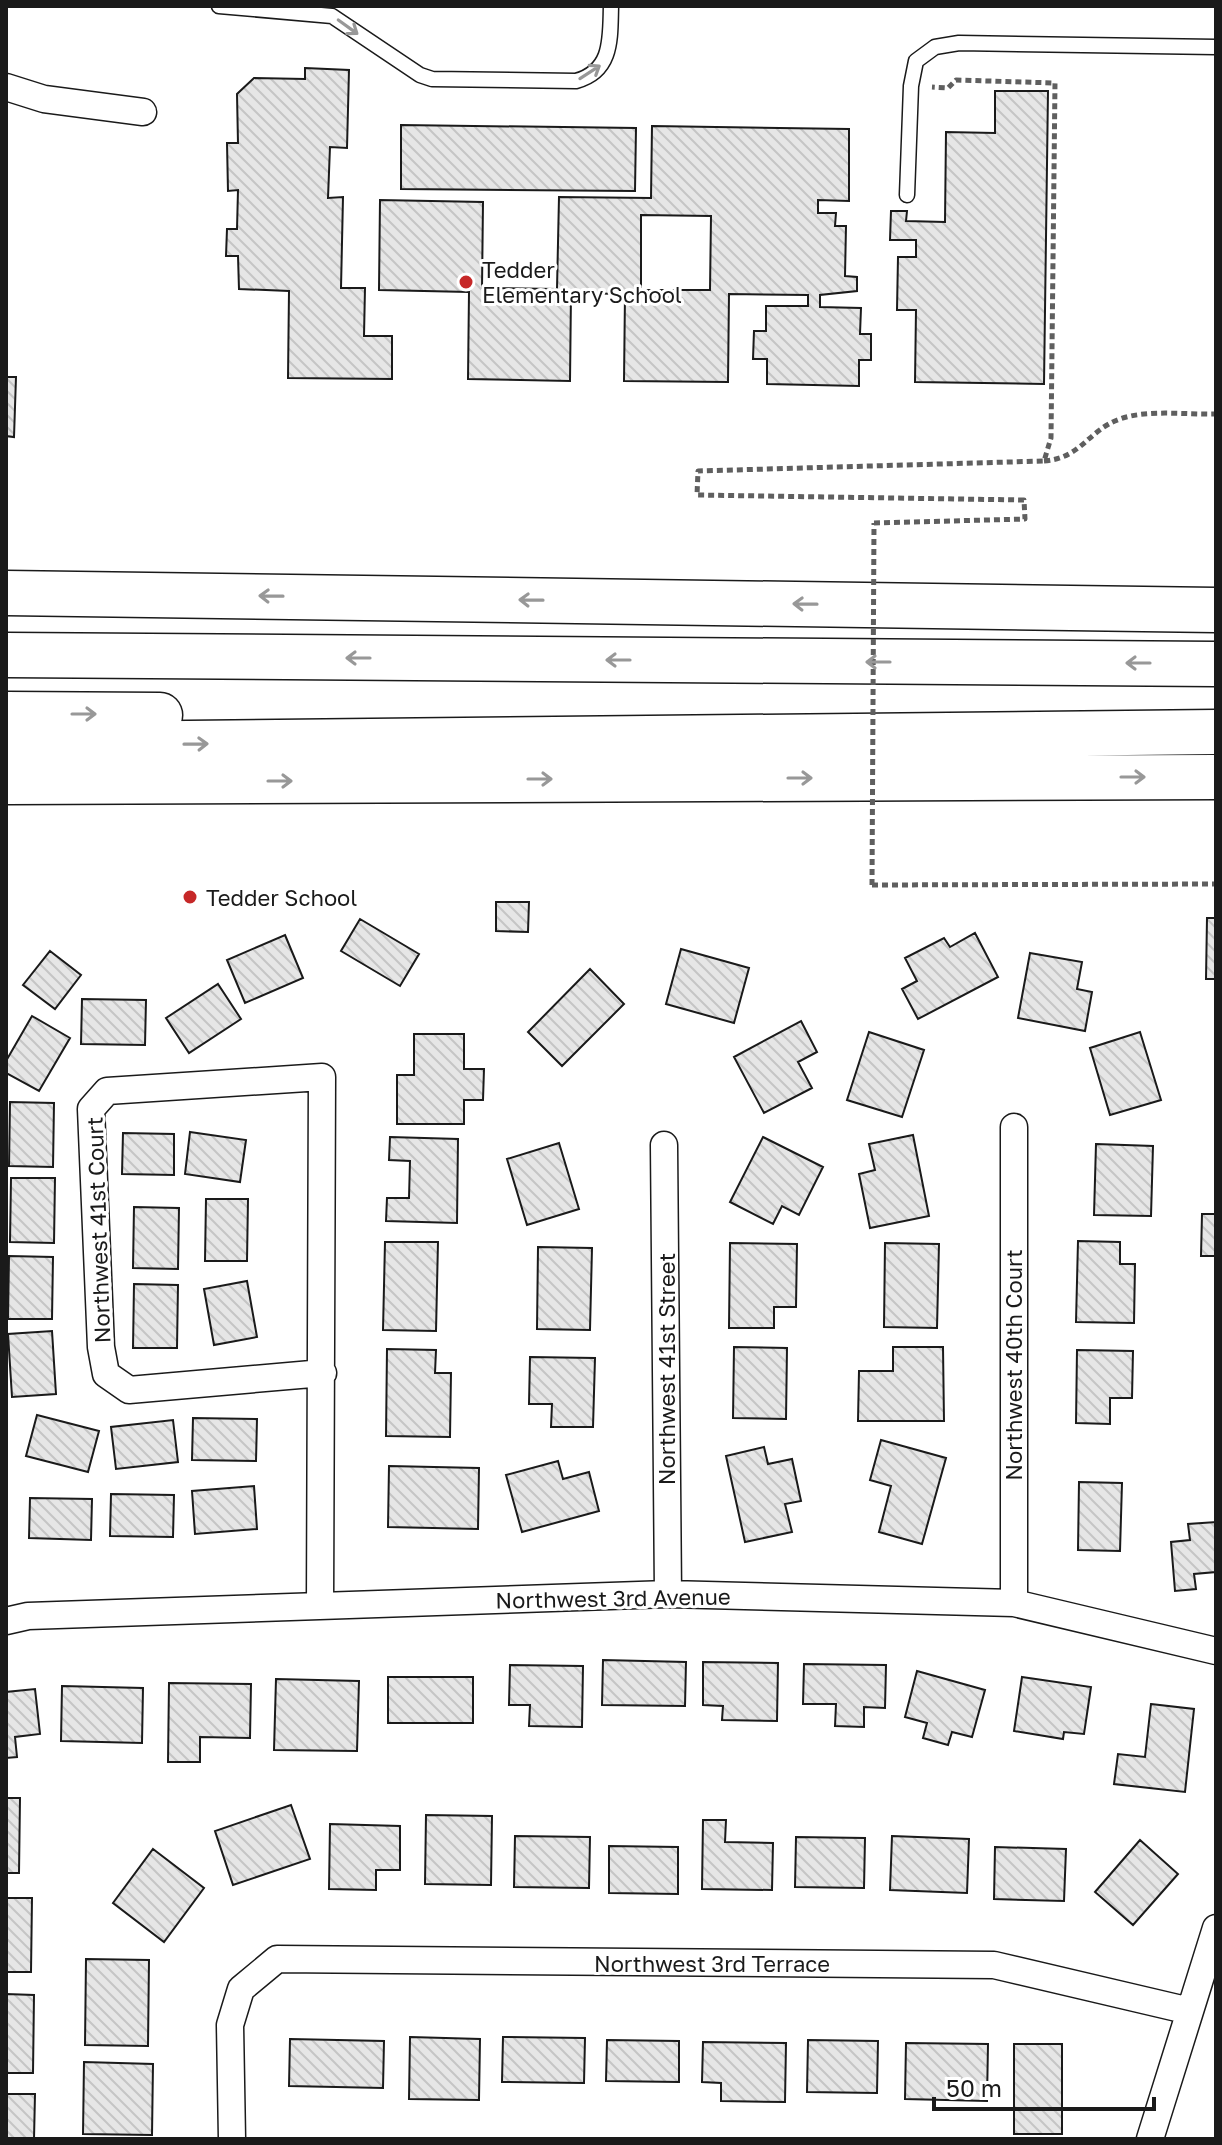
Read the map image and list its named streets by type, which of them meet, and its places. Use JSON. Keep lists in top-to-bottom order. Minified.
{"streets":{"street":["Northwest 41st Court","Northwest 40th Court","Northwest 41st Street","Northwest 3rd Avenue","Northwest 3rd Terrace"]},"crossings":[["Northwest 41st Court","Northwest 3rd Avenue"],["Northwest 40th Court","Northwest 3rd Avenue"],["Northwest 41st Street","Northwest 3rd Avenue"]],"places":["Tedder Elementary School","Tedder School"],"scale_bar":"50 m"}
